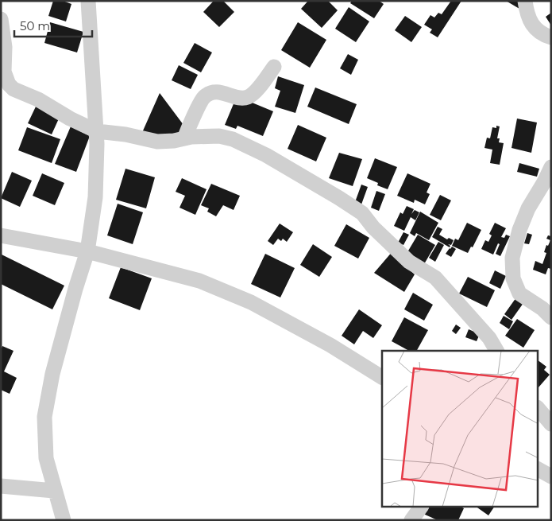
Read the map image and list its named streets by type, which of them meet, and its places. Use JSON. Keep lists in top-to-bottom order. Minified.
{"scale_bar":"50 m"}
